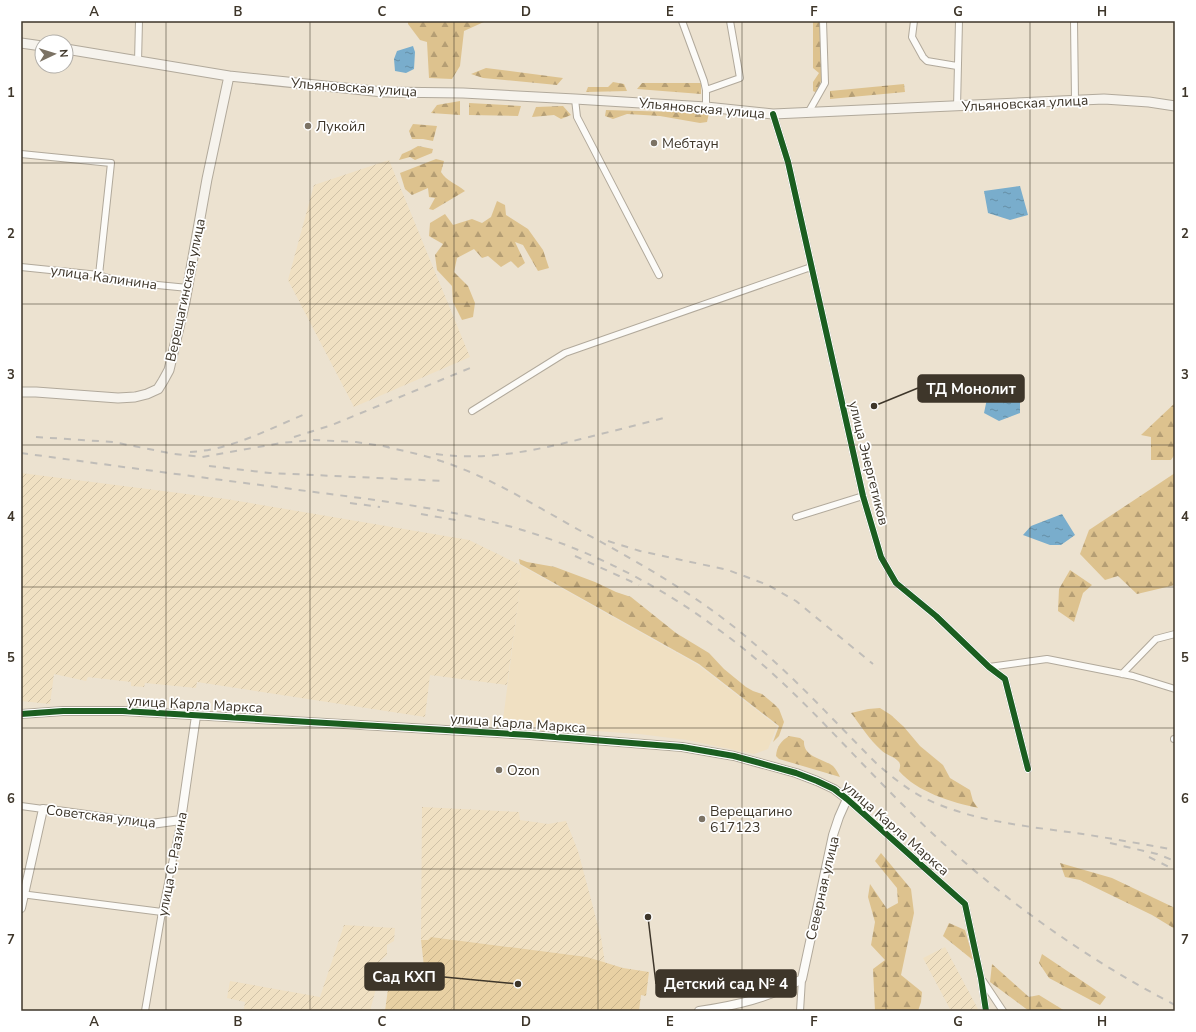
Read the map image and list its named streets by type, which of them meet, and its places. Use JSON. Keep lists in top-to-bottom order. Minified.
{"streets":{"main road":["Ульяновская улица","Верещагинская улица"],"street":["улица Калинина","улица Энергетиков","улица Карла Маркса","Советская улица","улица С. Разина","Северная улица"]},"crossings":[["Ульяновская улица","Верещагинская улица"],["Ульяновская улица","улица Энергетиков"],["улица Калинина","Верещагинская улица"],["улица Карла Маркса","улица С. Разина"],["улица Карла Маркса","Северная улица"],["Советская улица","улица С. Разина"]],"places":["Лукойл","Мебтаун","ТД Монолит","Ozon","Верещагино 617123","Детский сад № 4","Сад КХП"],"north":"right","grid":{"columns":["A","B","C","D","E","F","G","H"],"rows":["1","2","3","4","5","6","7"]}}
